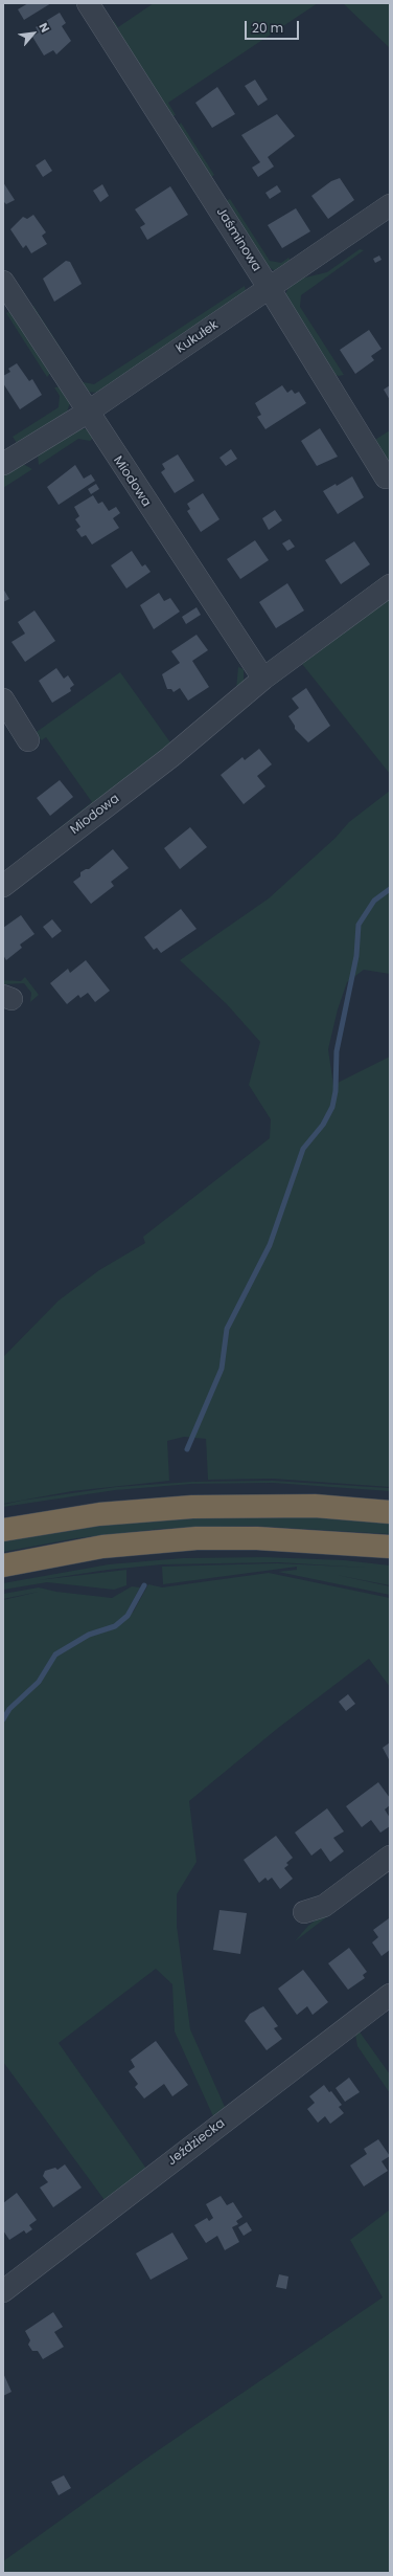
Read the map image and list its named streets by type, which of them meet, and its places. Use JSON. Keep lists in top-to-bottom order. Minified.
{"streets":{"street":["Jaśminowa","Kukułek","Miodowa","Jeździecka"]},"crossings":[["Jaśminowa","Kukułek"],["Kukułek","Miodowa"]],"scale_bar":"20 m","north":"top right"}
